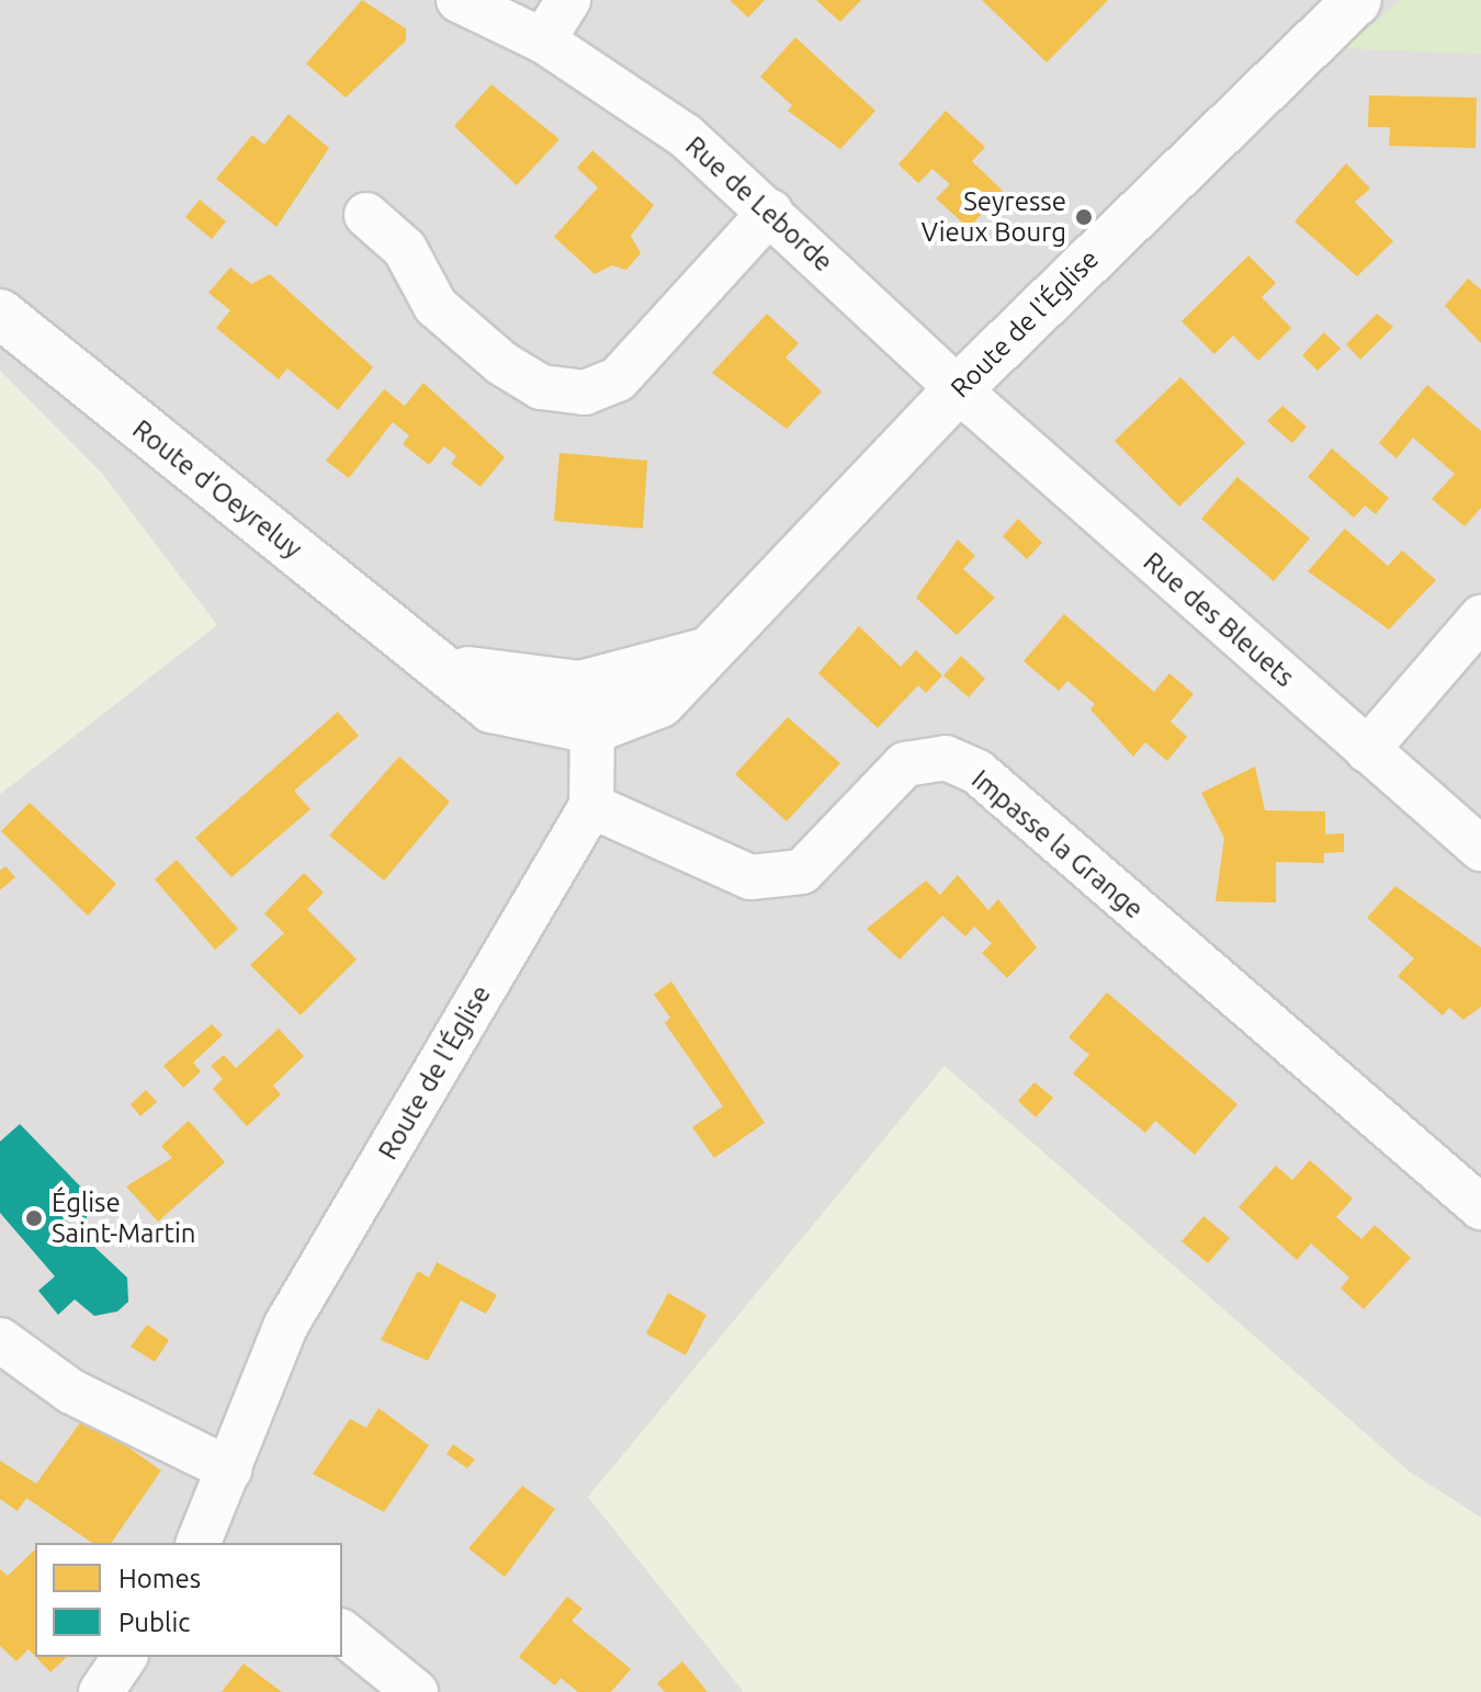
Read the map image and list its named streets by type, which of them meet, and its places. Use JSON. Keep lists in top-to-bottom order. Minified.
{"streets":{"street":["Rue de Leborde","Route de l'Église","Route d'Oeyreluy","Rue des Bleuets","Impasse la Grange"]},"crossings":[["Rue de Leborde","Route de l'Église"],["Rue de Leborde","Rue des Bleuets"],["Route de l'Église","Route d'Oeyreluy"],["Route de l'Église","Rue des Bleuets"],["Route de l'Église","Impasse la Grange"]],"places":["Seyresse Vieux Bourg","Église Saint-Martin"],"legend":["Homes","Public"]}
